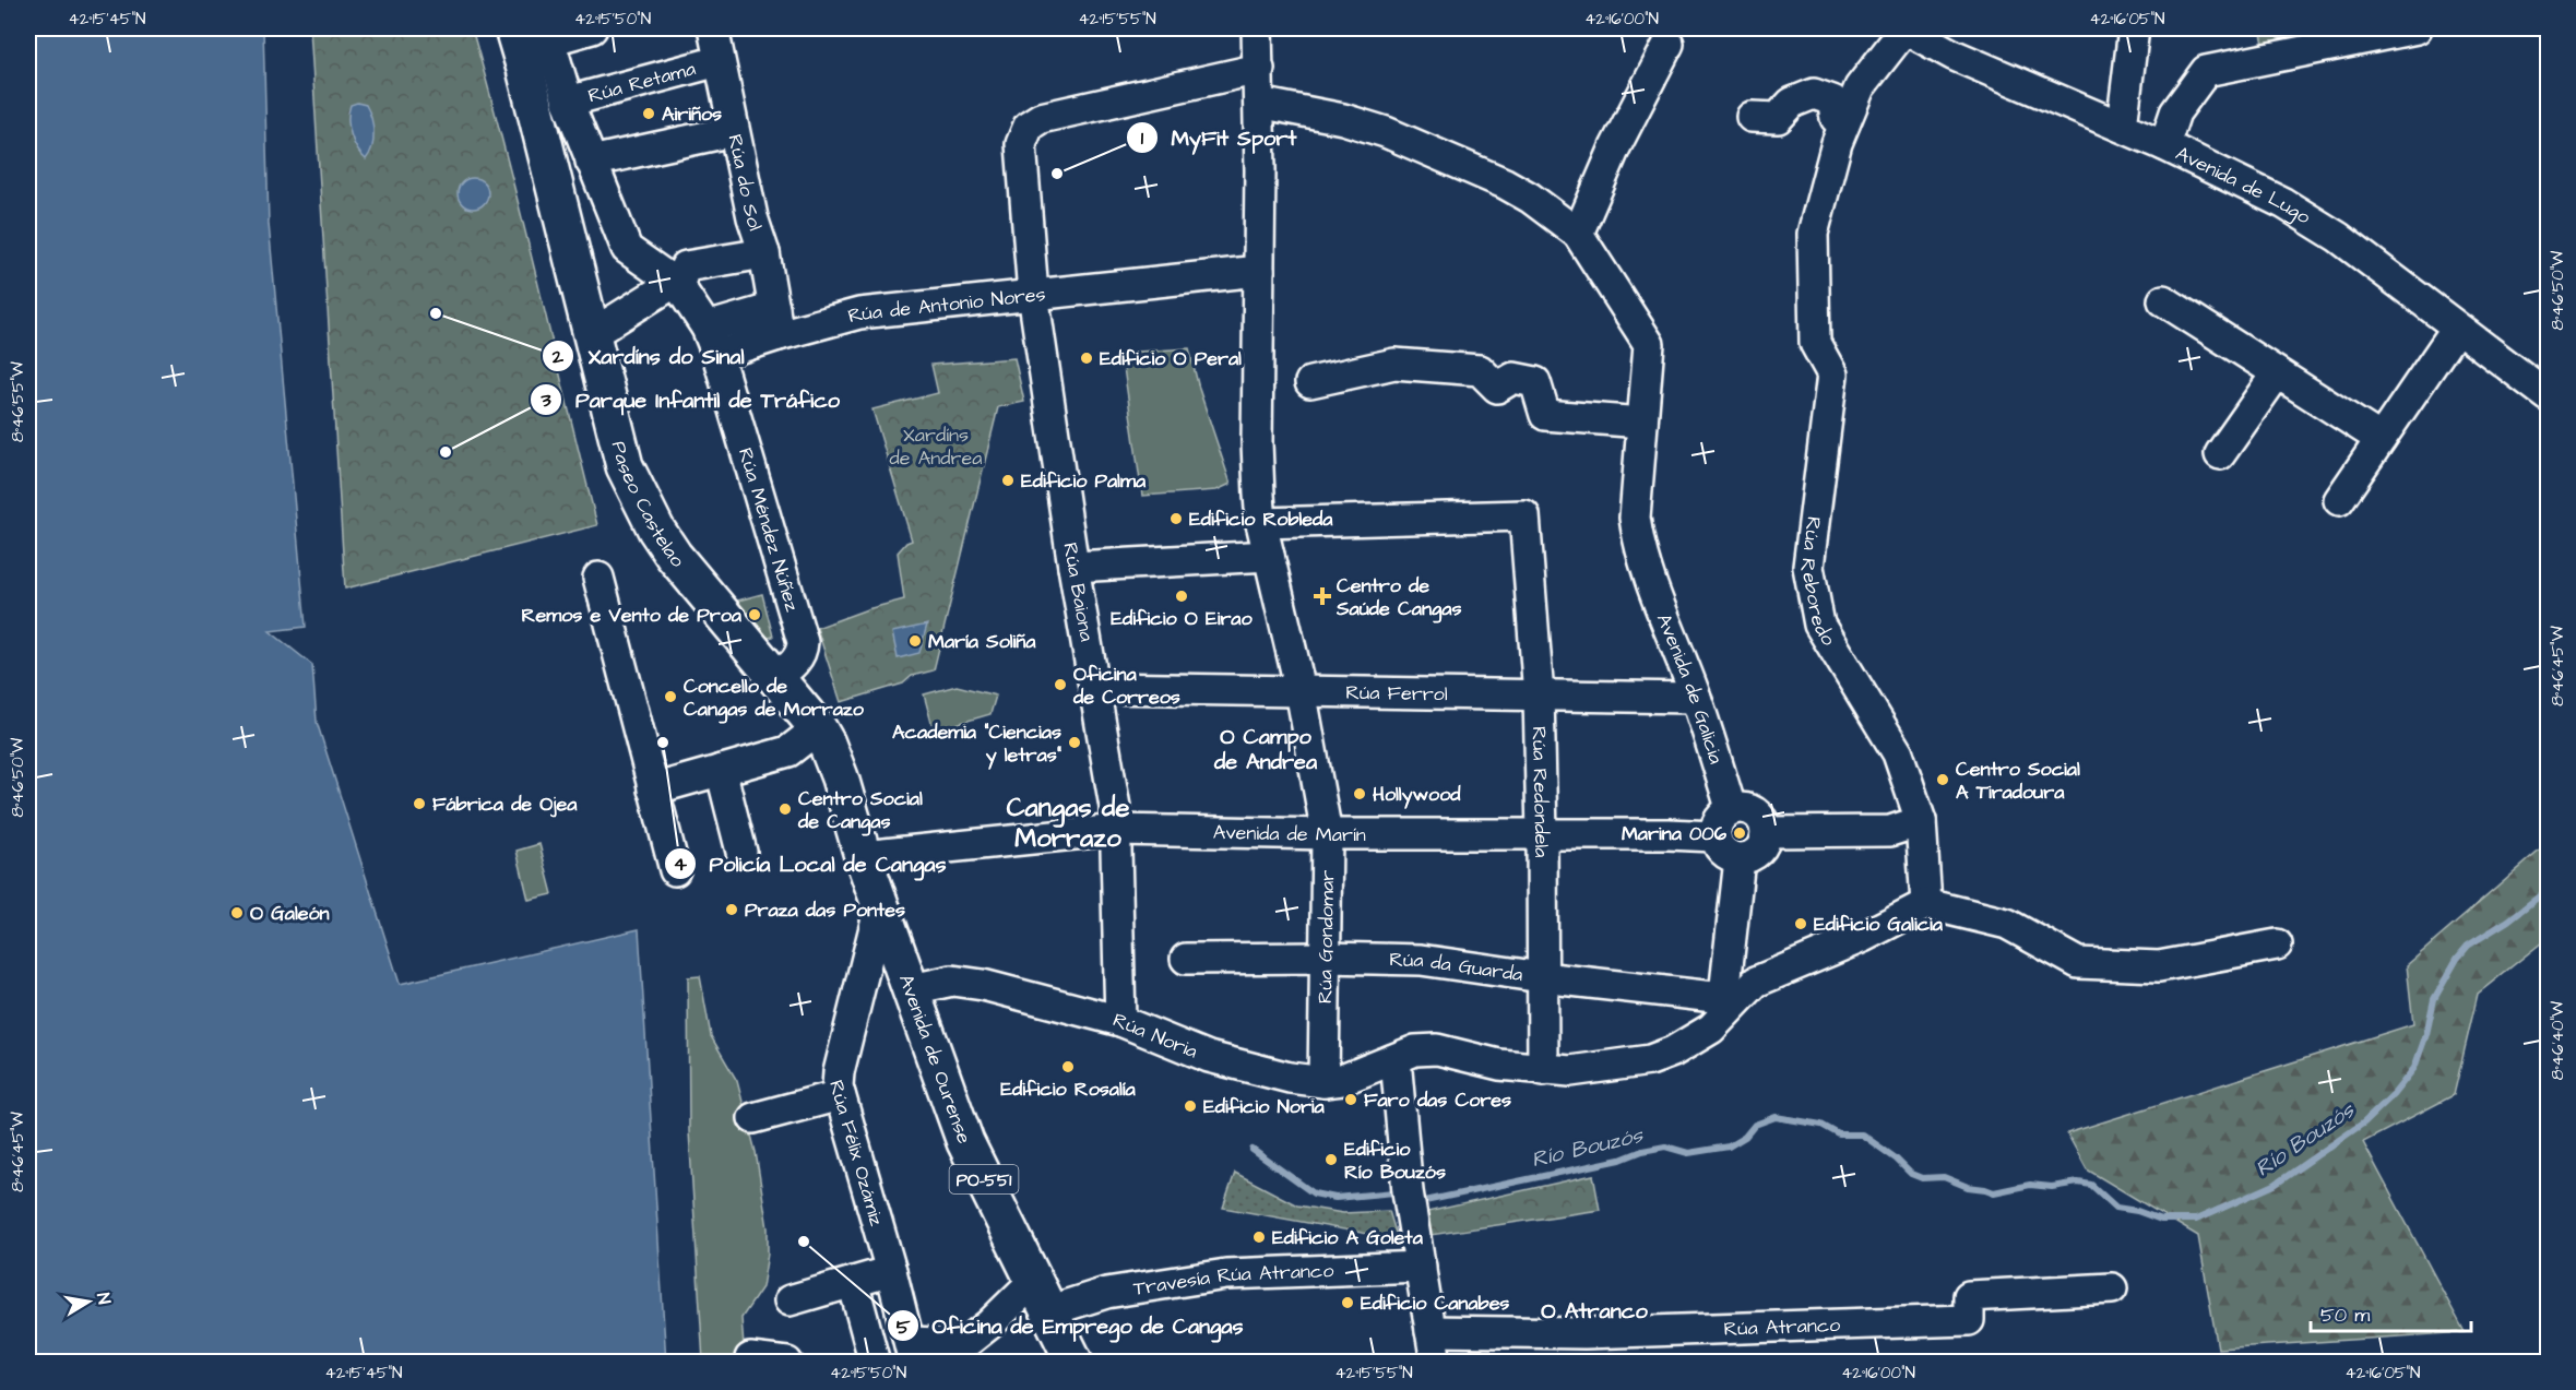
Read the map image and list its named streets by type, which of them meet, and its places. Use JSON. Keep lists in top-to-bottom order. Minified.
{"streets":{"main road":["Paseo Castelao","Avenida de Ourense","PO-551"],"street":["Rúa Retama","Rúa do Sol","Avenida de Lugo","Rúa de Antonio Nores","Rúa Méndez Núñez","Rúa Reboredo","Rúa Baiona","Avenida de Galicia","Rúa Ferrol","Rúa Redondela","Avenida de Marín","Rúa Gondomar","Rúa da Guarda","Rúa Noria","Rúa Félix Ozámiz","Travesía Rúa Atranco","Rúa Atranco"]},"crossings":[["Rúa Retama","Rúa do Sol"],["Rúa do Sol","Rúa de Antonio Nores"],["Avenida de Lugo","Rúa Reboredo"],["Rúa de Antonio Nores","Rúa Méndez Núñez"],["Rúa de Antonio Nores","Rúa Baiona"],["Rúa de Antonio Nores","Rúa Gondomar"],["Paseo Castelao","Rúa Méndez Núñez"],["Paseo Castelao","PO-551"],["Rúa Baiona","Rúa Ferrol"],["Rúa Baiona","Avenida de Marín"],["Rúa Baiona","Rúa Gondomar"],["Rúa Baiona","Rúa Noria"],["Avenida de Galicia","Rúa Ferrol"],["Avenida de Galicia","Avenida de Marín"],["Rúa Ferrol","Rúa Redondela"],["Rúa Ferrol","Rúa Gondomar"],["Rúa Redondela","Avenida de Marín"],["Rúa Redondela","Rúa Gondomar"],["Rúa Redondela","Rúa da Guarda"],["Rúa Redondela","Rúa Noria"],["Avenida de Marín","Rúa Gondomar"],["Avenida de Marín","Avenida de Ourense"],["Avenida de Marín","PO-551"],["Rúa Gondomar","Rúa da Guarda"],["Rúa Gondomar","Rúa Noria"],["Rúa da Guarda","Rúa Noria"],["Rúa Noria","Avenida de Ourense"],["Avenida de Ourense","Rúa Félix Ozámiz"],["Avenida de Ourense","PO-551"],["Avenida de Ourense","Travesía Rúa Atranco"]],"districts":["O Campo de Andrea","Cangas de Morrazo","O Atranco"],"water":["Río Bouzós"],"parks":["Xardíns de Andrea"],"places":{"other":["Airiños","MyFit Sport","Xardíns do Sinal","Edificio O Peral","Parque Infantil de Tráfico","Edificio Palma","Edificio Robleda","Edificio O Eirao","Remos e Vento de Proa","María Soliña","Oficina de Correos","Concello de Cangas de Morrazo","Policía Local de Cangas","Academia \"Ciencias y letras\"","Centro Social A Tiradoura","Hollywood","Fábrica de Ojea","Centro Social de Cangas","Marina 006","Praza das Pontes","O Galeón","Edificio Galicia","Edificio Rosalía","Faro das Cores","Edificio Noria","Edificio Río Bouzós","Edificio A Goleta","Oficina de Emprego de Cangas","Edificio Canabes"],"health":["Centro de Saúde Cangas"]},"scale_bar":"50 m","north":"right","coordinates":["42°15'45\"N","42°15'50\"N","42°15'55\"N","42°16'00\"N","42°16'05\"N","8°46'50\"W","8°46'55\"W","8°46'45\"W","8°46'40\"W"]}
